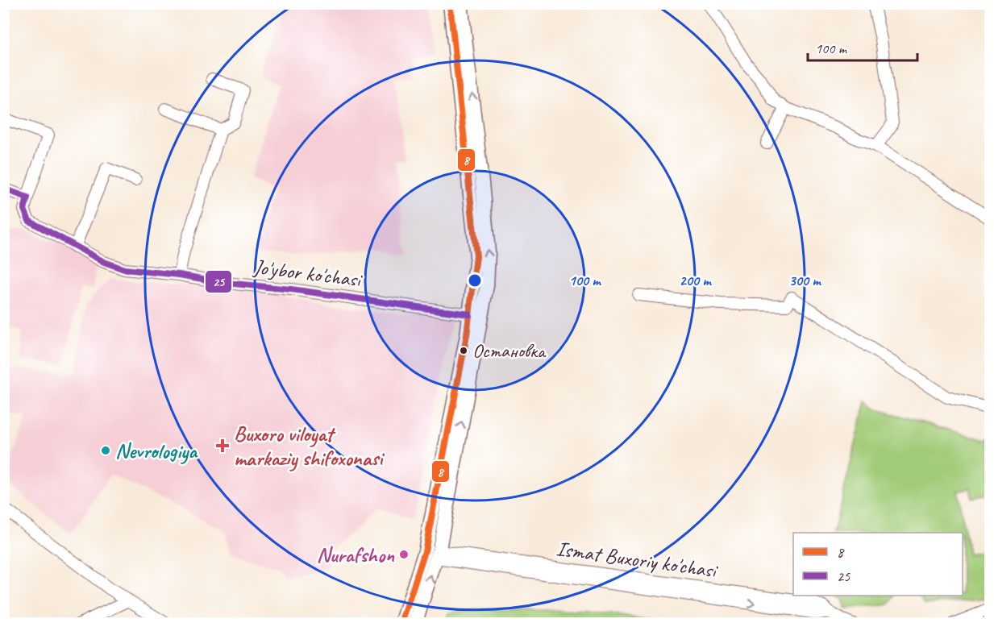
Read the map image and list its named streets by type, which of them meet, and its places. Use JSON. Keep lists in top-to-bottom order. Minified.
{"streets":{"street":["Jo'ybor ko'chasi","Ismat Buxoriy ko'chasi"]},"places":{"other":["Остановка","Nevrologiya","Nurafshon"],"health":["Buxoro viloyat markaziy shifoxonasi"]},"lines":["transit line 8","transit line 25"],"legend":["8","25"],"scale_bar":"100 m","rings":["100 m","200 m","300 m"]}
